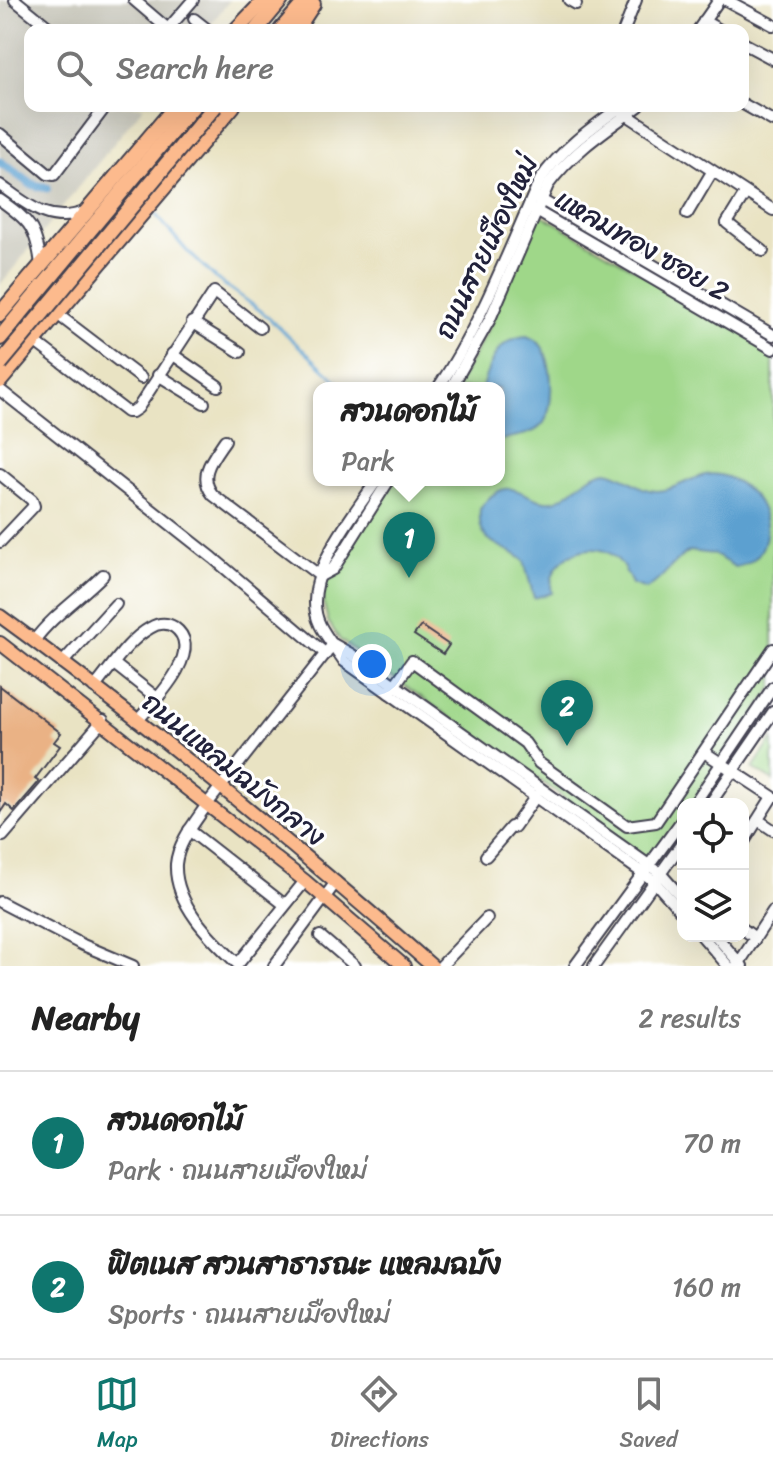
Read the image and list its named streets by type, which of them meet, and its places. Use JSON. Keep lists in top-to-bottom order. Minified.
{"streets":{"main road":["ถนนแหลมฉบังกลาง"],"street":["แหลมทอง ซอย 2","ถนนสายเมืองใหม่"]},"crossings":[["แหลมทอง ซอย 2","ถนนสายเมืองใหม่"]],"page":{"search":"Search here","popup":["สวนดอกไม้","Park"],"pins":["1","2"],"heading":["Nearby","2 results"],"list":[{"mark":"1","name":"สวนดอกไม้","note":"Park · ถนนสายเมืองใหม่","value":"70 m"},{"mark":"2","name":"ฟิตเนส สวนสาธารณะ แหลมฉบัง","note":"Sports · ถนนสายเมืองใหม่","value":"160 m"}],"nav":["Map","Directions","Saved"]}}
